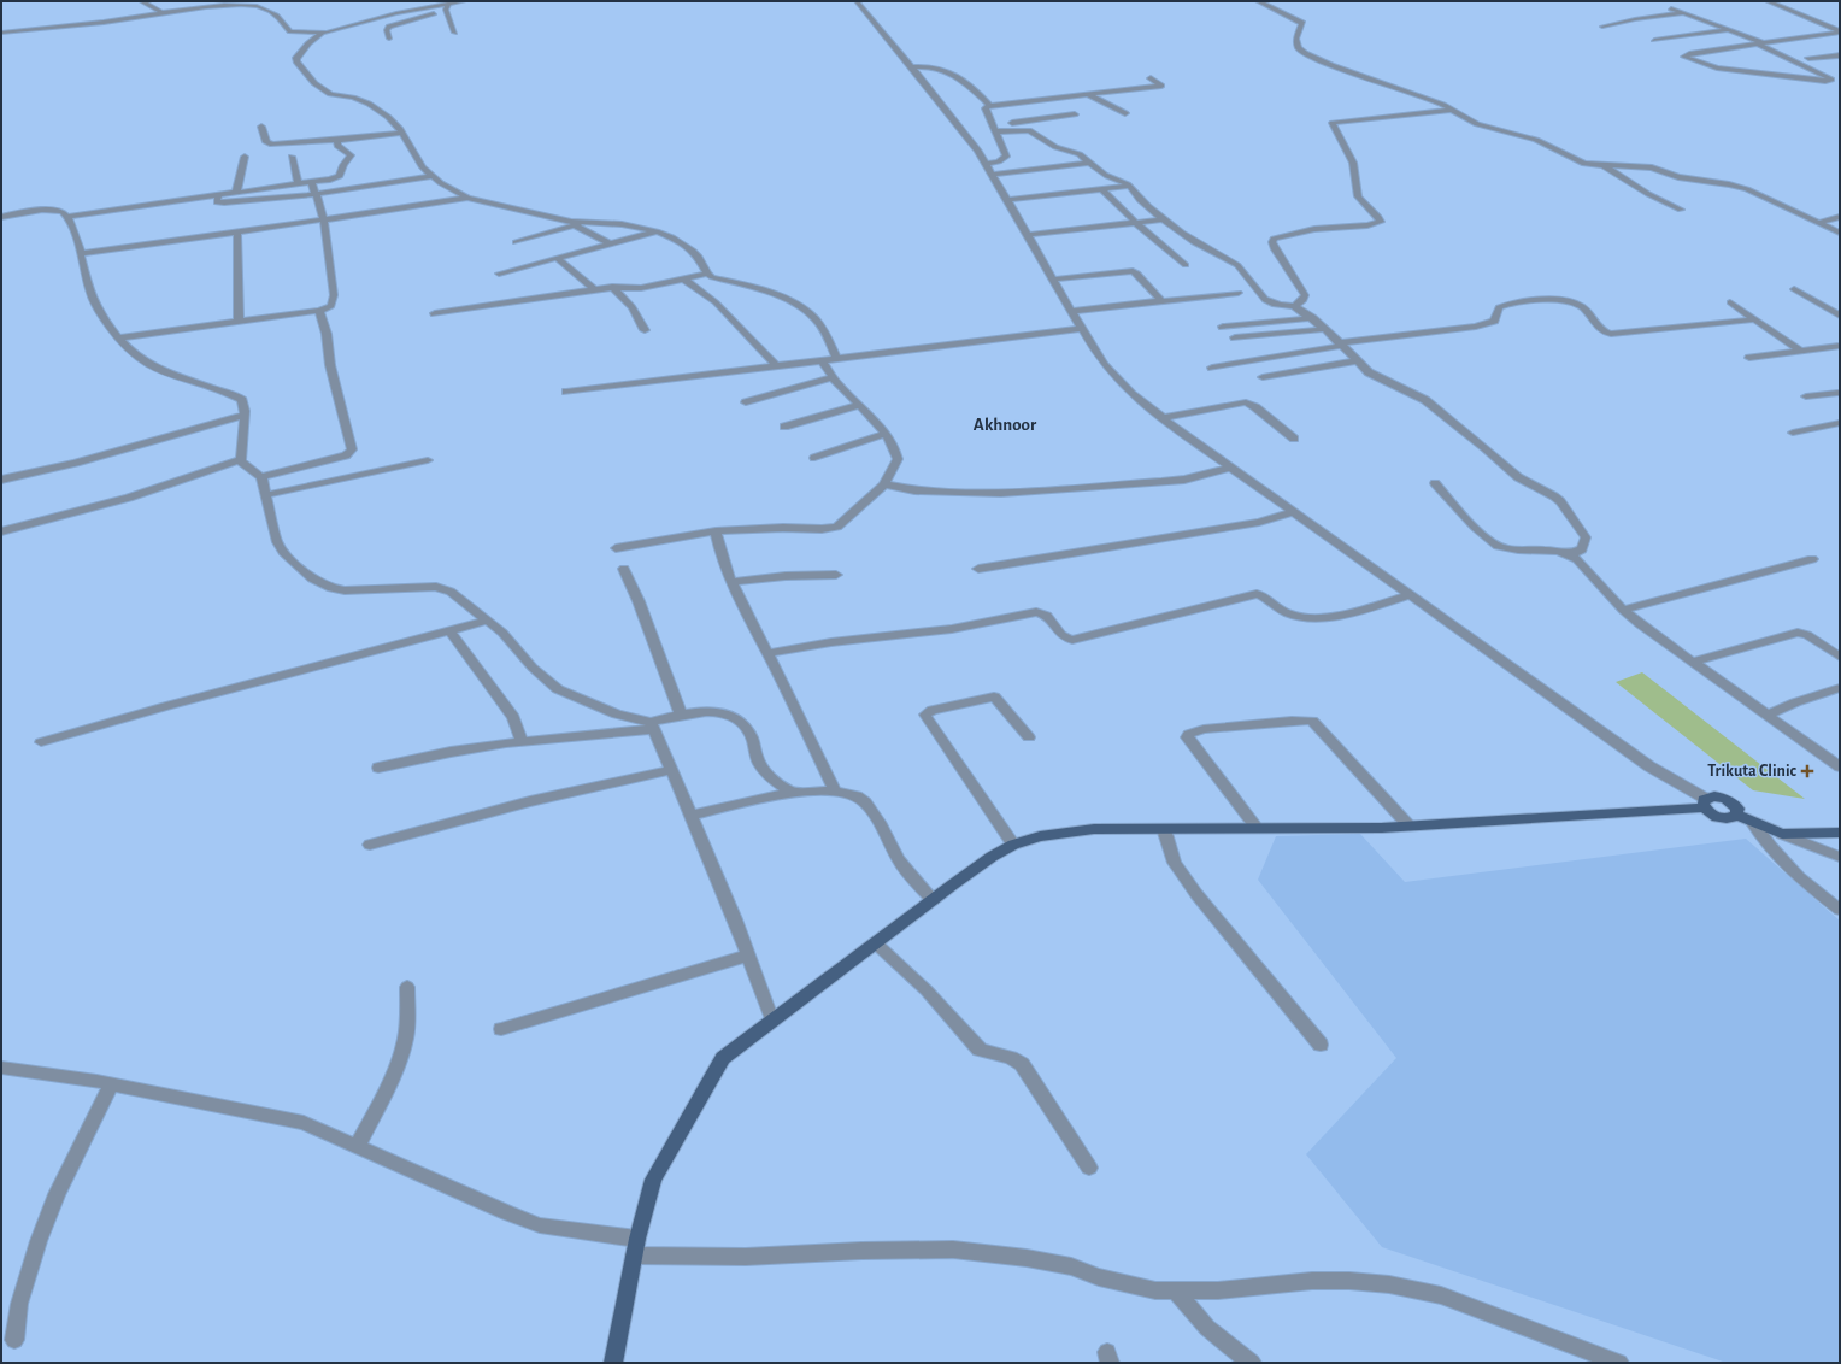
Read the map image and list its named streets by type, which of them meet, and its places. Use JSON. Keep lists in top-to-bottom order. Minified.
{"districts":["Akhnoor"],"places":{"health":["Trikuta Clinic"]}}
